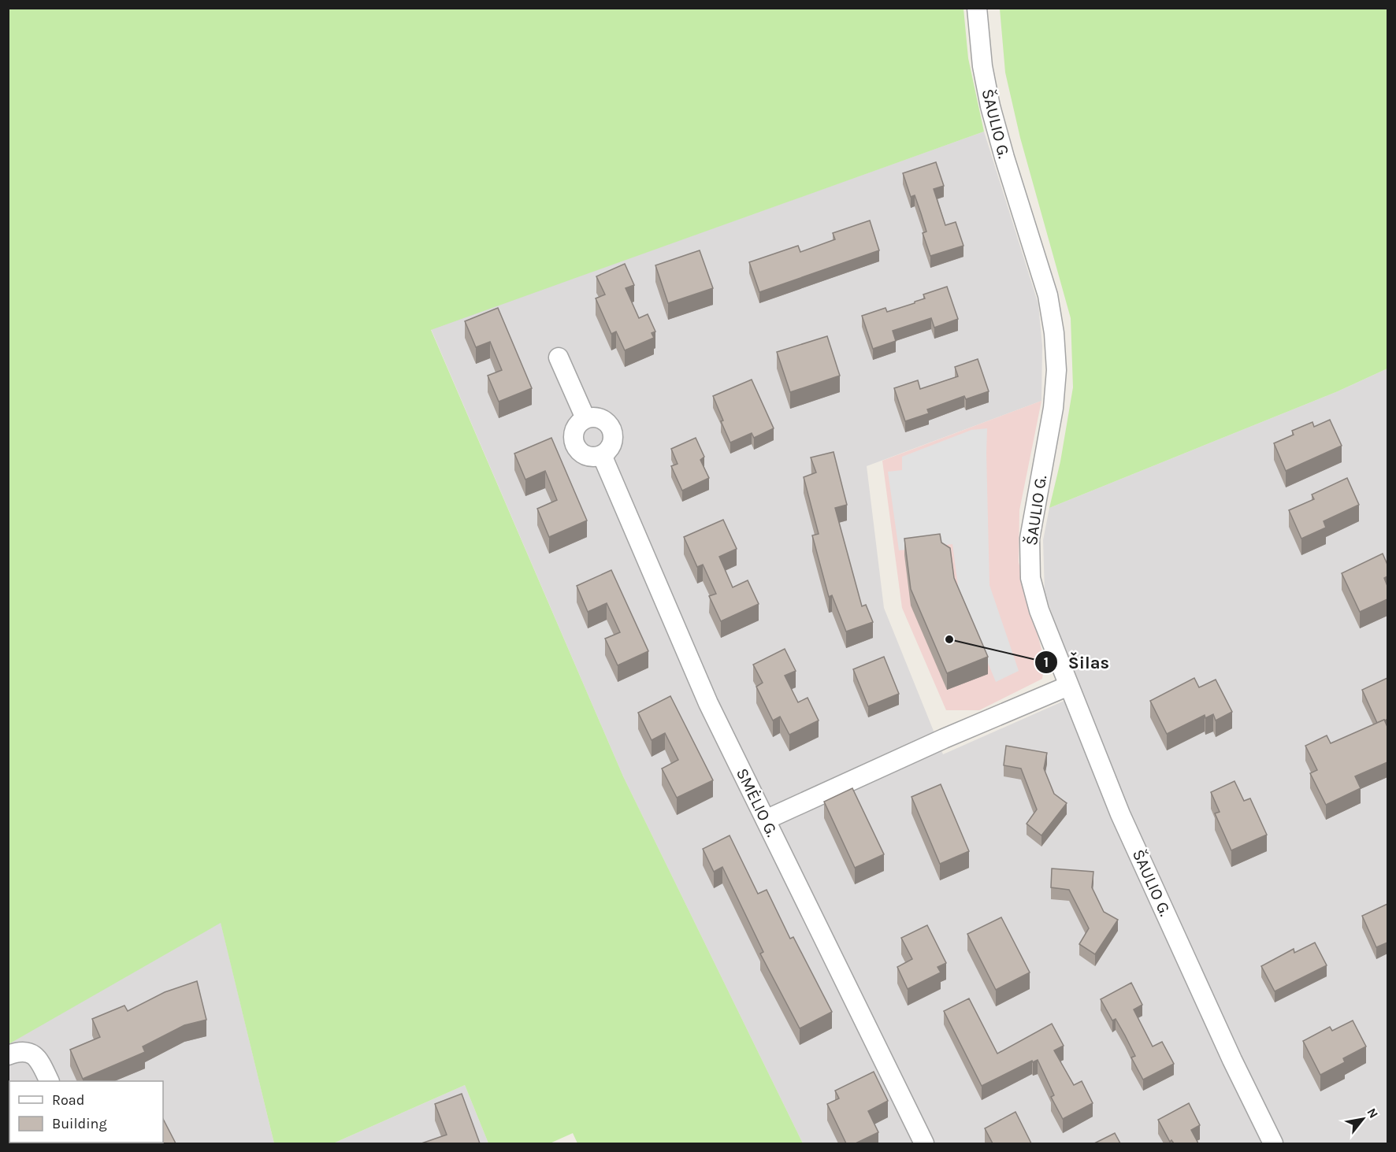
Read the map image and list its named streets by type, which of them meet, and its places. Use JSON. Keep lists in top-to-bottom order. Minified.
{"streets":{"street":["ŠAULIO G.","SMĖLIO G."]},"places":["Šilas"],"legend":["Road","Building"],"north":"top right"}
